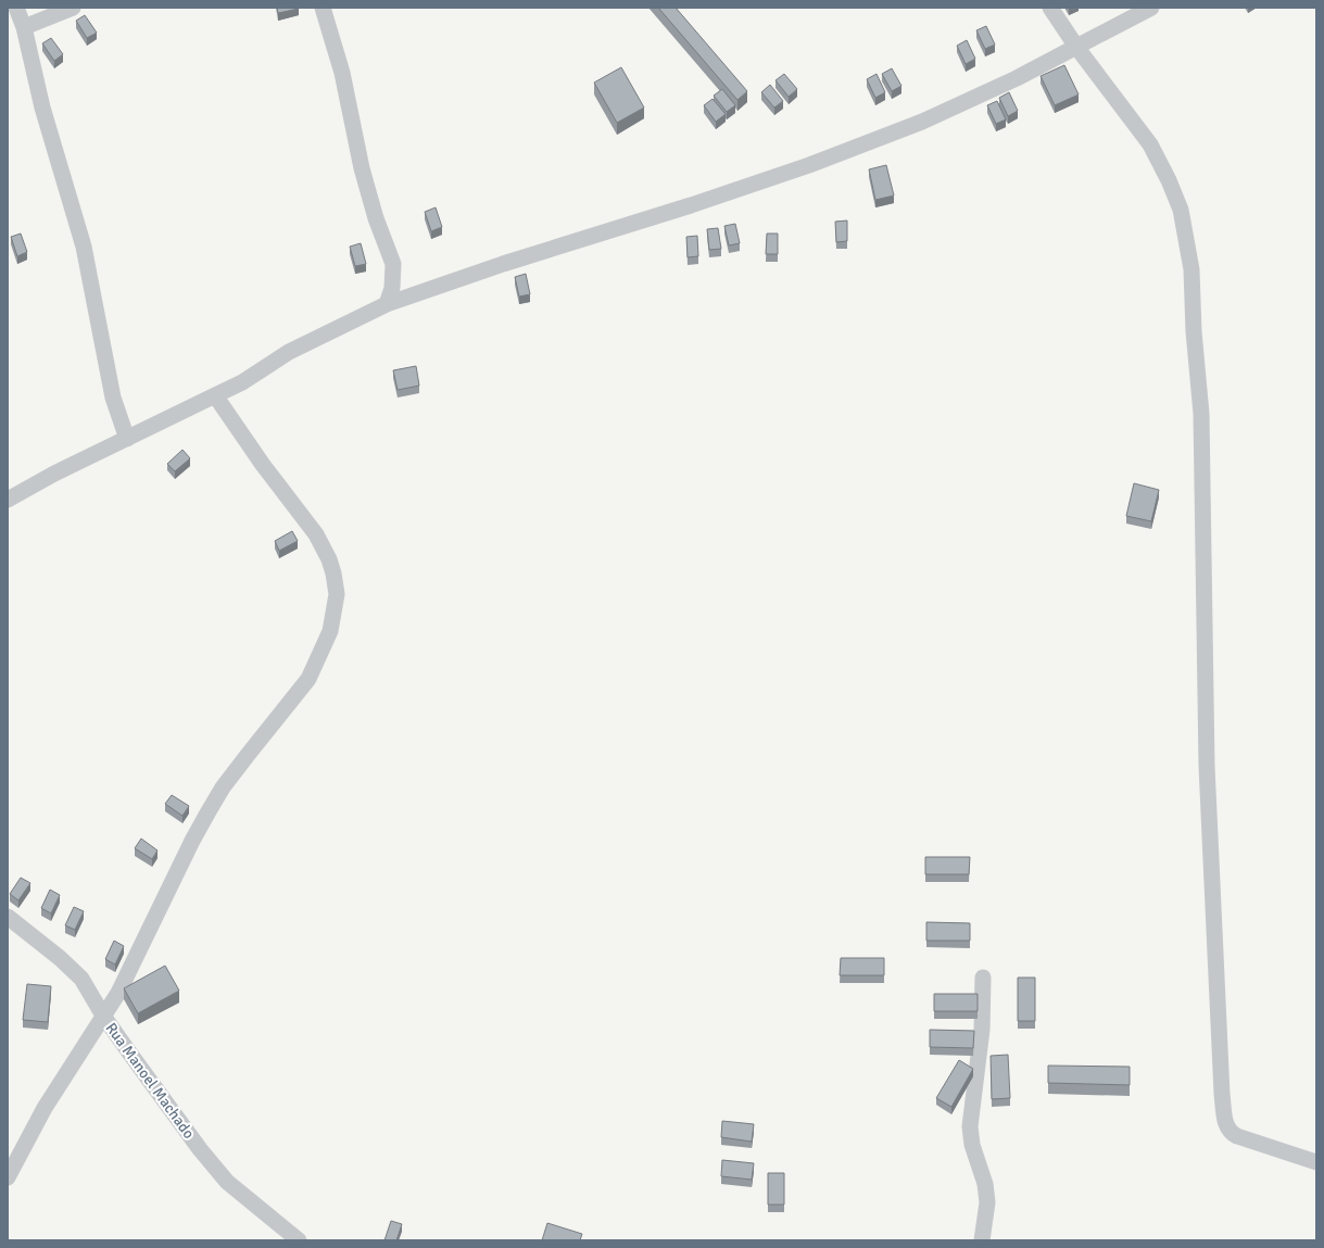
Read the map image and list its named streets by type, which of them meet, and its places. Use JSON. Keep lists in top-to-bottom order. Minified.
{"streets":{"street":["Rua Manoel Machado"]}}
